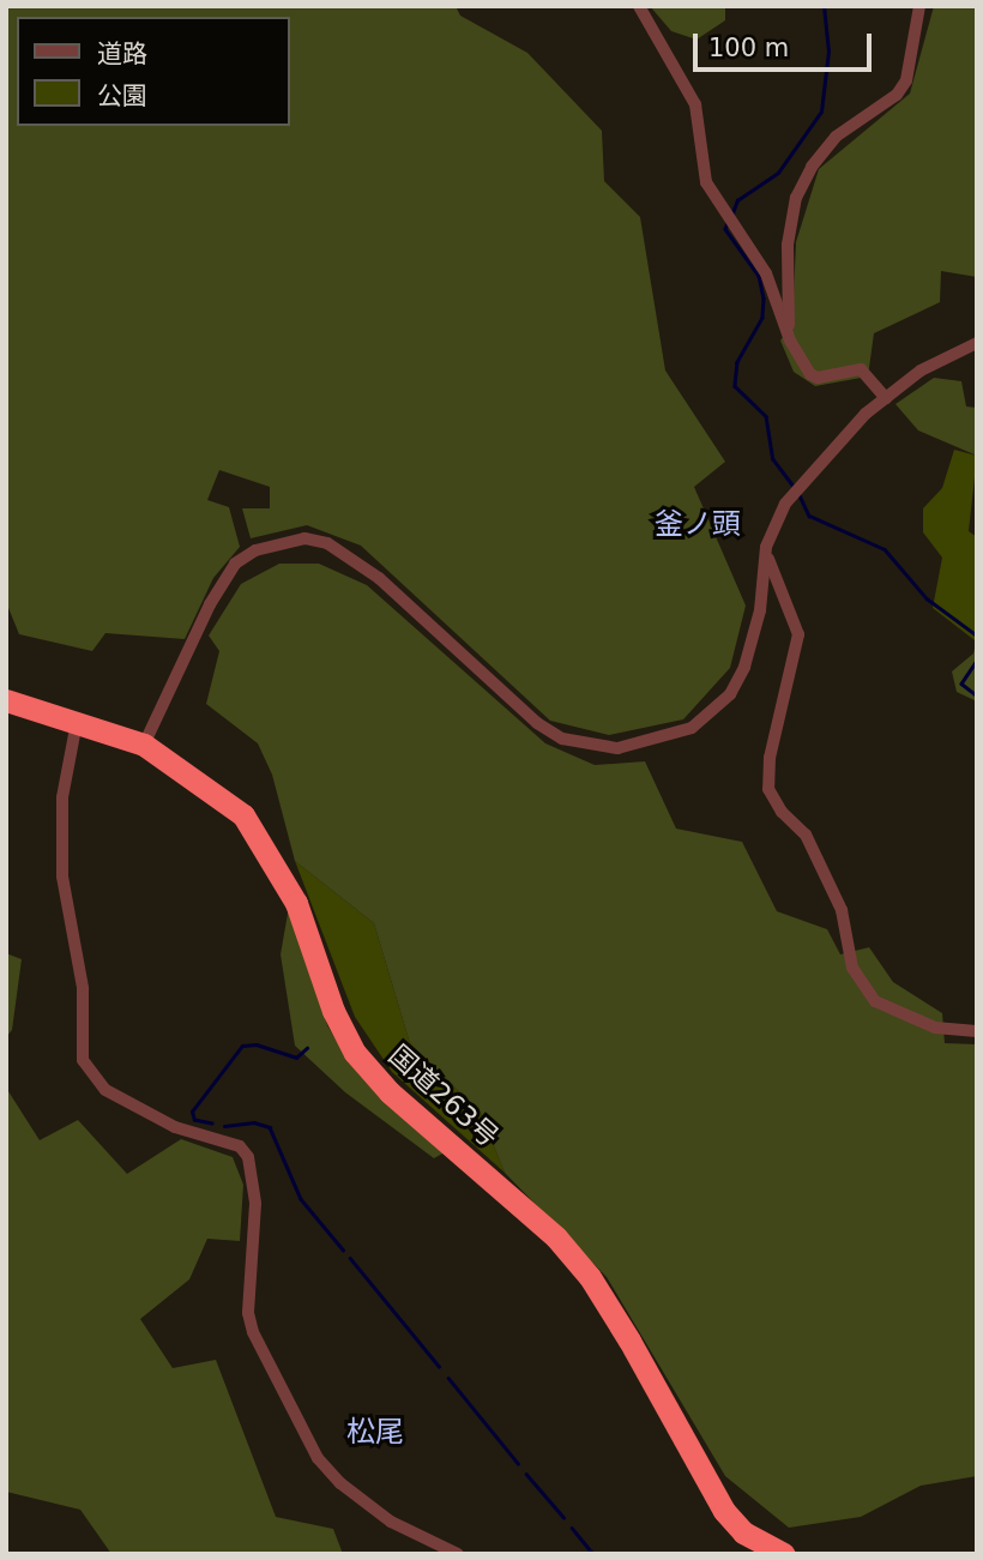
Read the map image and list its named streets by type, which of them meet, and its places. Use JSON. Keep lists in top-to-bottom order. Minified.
{"streets":{"highway":["国道263号"]},"districts":["釜ノ頭","松尾"],"legend":["道路","公園"],"scale_bar":"100 m"}
